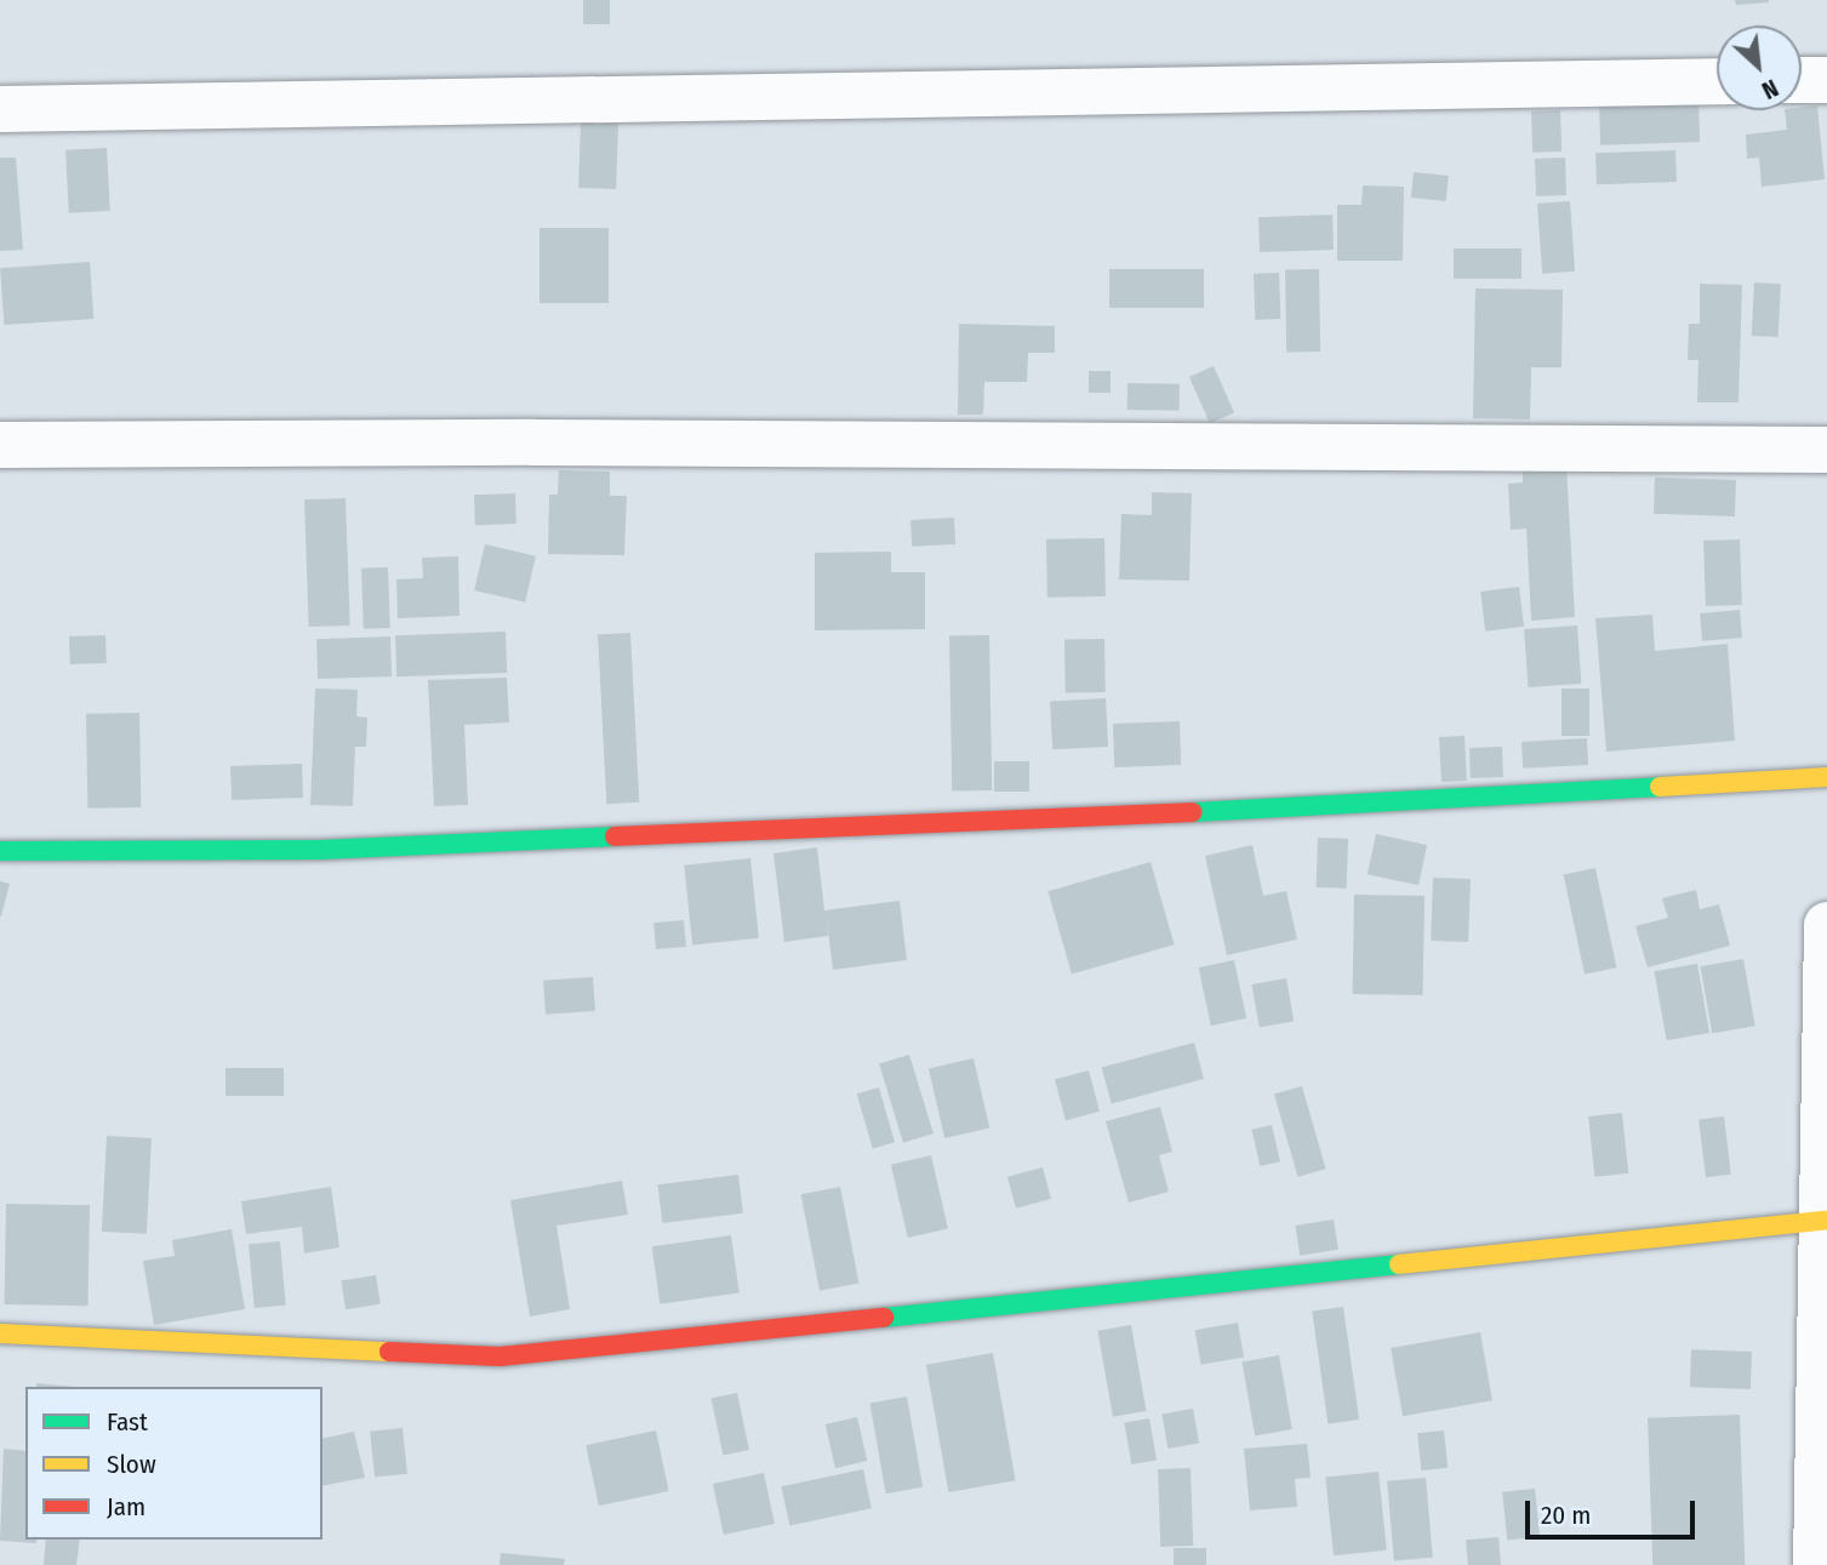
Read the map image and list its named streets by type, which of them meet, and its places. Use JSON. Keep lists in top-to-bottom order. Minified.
{"legend":["Fast","Slow","Jam"],"scale_bar":"20 m","north":"bottom right"}
